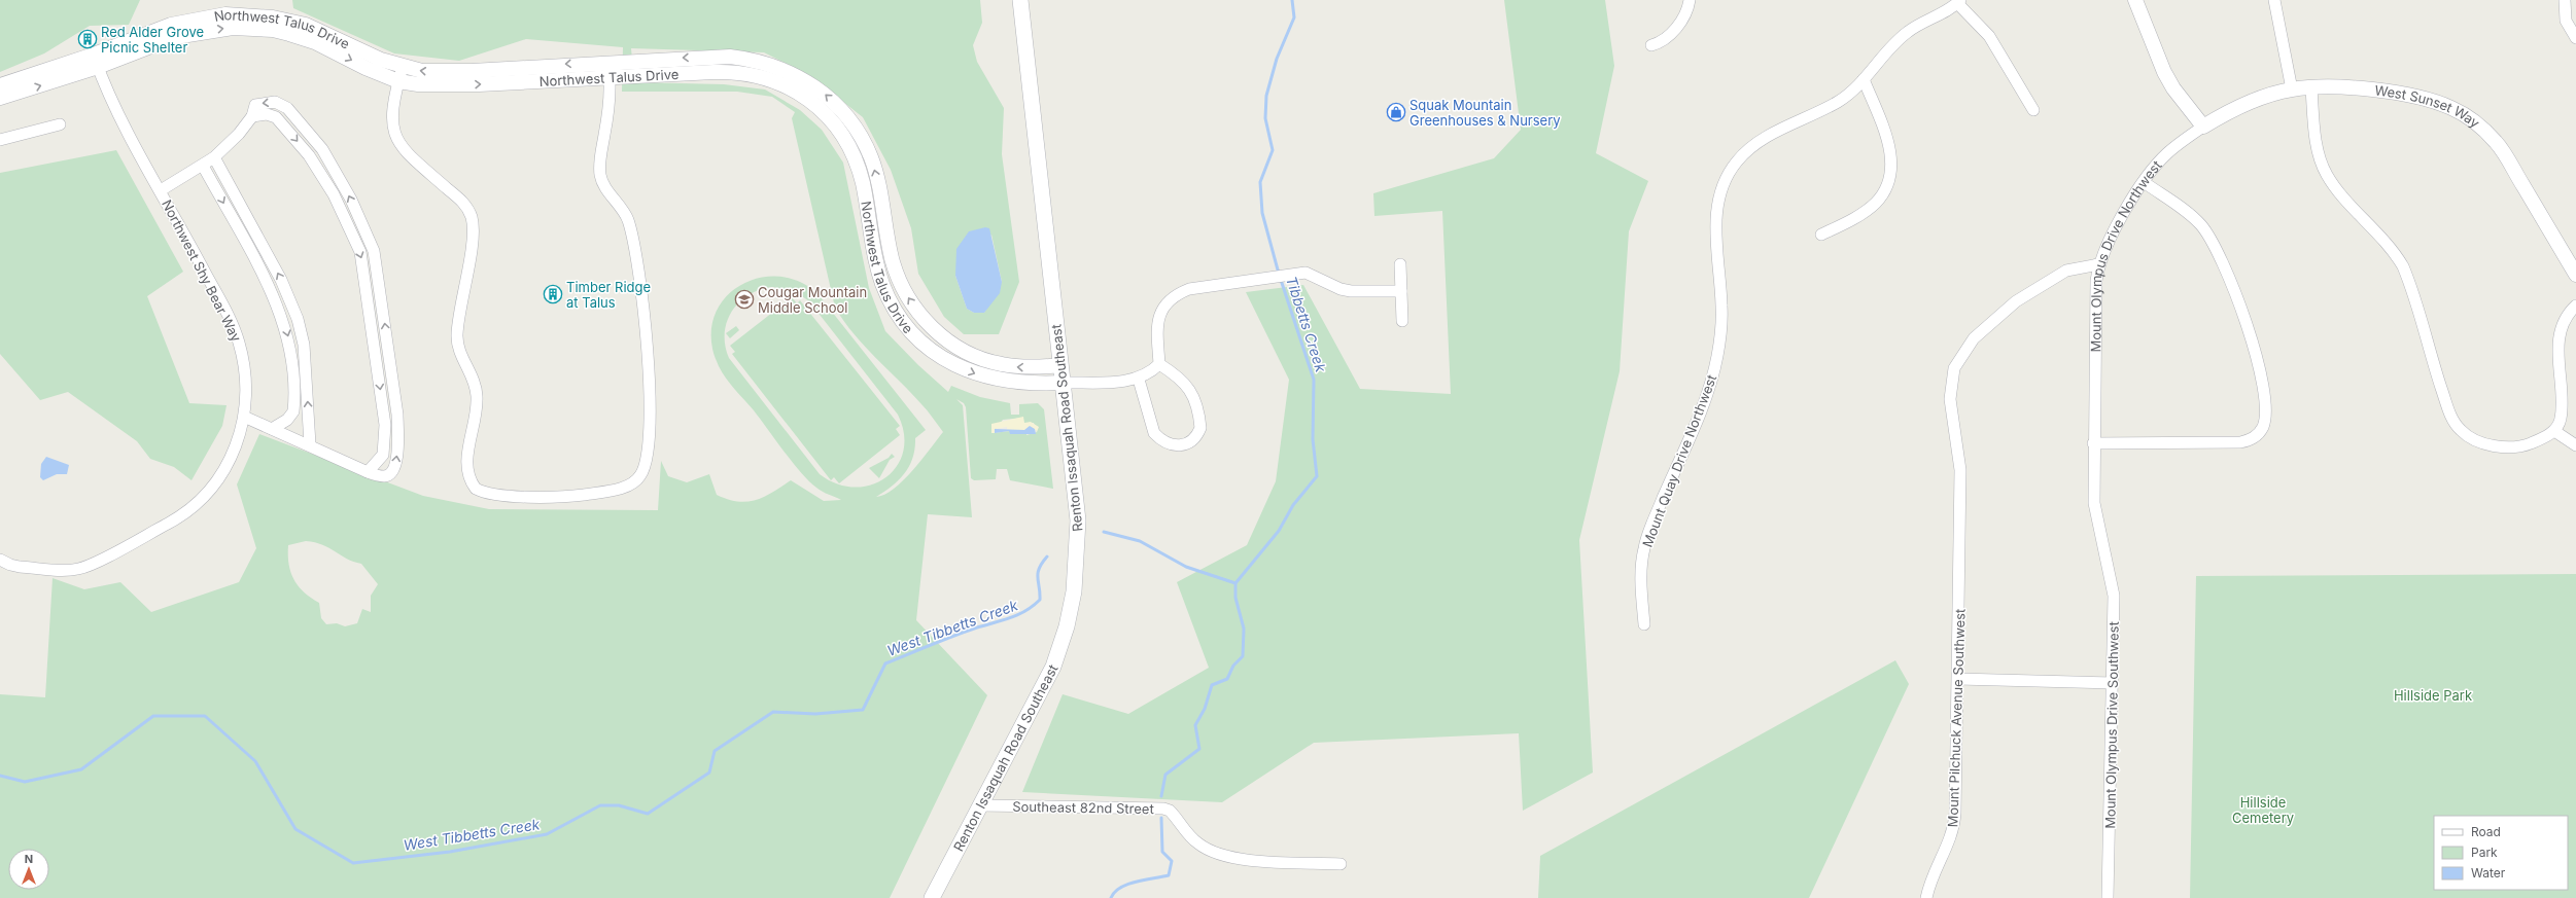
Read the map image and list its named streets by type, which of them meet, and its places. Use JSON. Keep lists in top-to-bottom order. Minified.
{"streets":{"main road":["Renton Issaquah Road Southeast"],"street":["Northwest Talus Drive","West Sunset Way","Mount Olympus Drive Northwest","Northwest Shy Bear Way","Mount Quay Drive Northwest","Mount Pilchuck Avenue Southwest","Mount Olympus Drive Southwest","Southeast 82nd Street"]},"crossings":[["Northwest Talus Drive","Northwest Shy Bear Way"],["Northwest Talus Drive","Renton Issaquah Road Southeast"],["West Sunset Way","Mount Olympus Drive Northwest"],["Mount Olympus Drive Northwest","Mount Pilchuck Avenue Southwest"],["Mount Olympus Drive Northwest","Mount Olympus Drive Southwest"],["Renton Issaquah Road Southeast","Southeast 82nd Street"]],"water":["Tibbetts Creek","West Tibbetts Creek"],"parks":["Hillside Park","Hillside Cemetery"],"places":{"building":["Red Alder Grove Picnic Shelter","Timber Ridge at Talus"],"shop":["Squak Mountain Greenhouses & Nursery"],"school or university":["Cougar Mountain Middle School"]},"legend":["Road","Park","Water"],"north":"top"}
